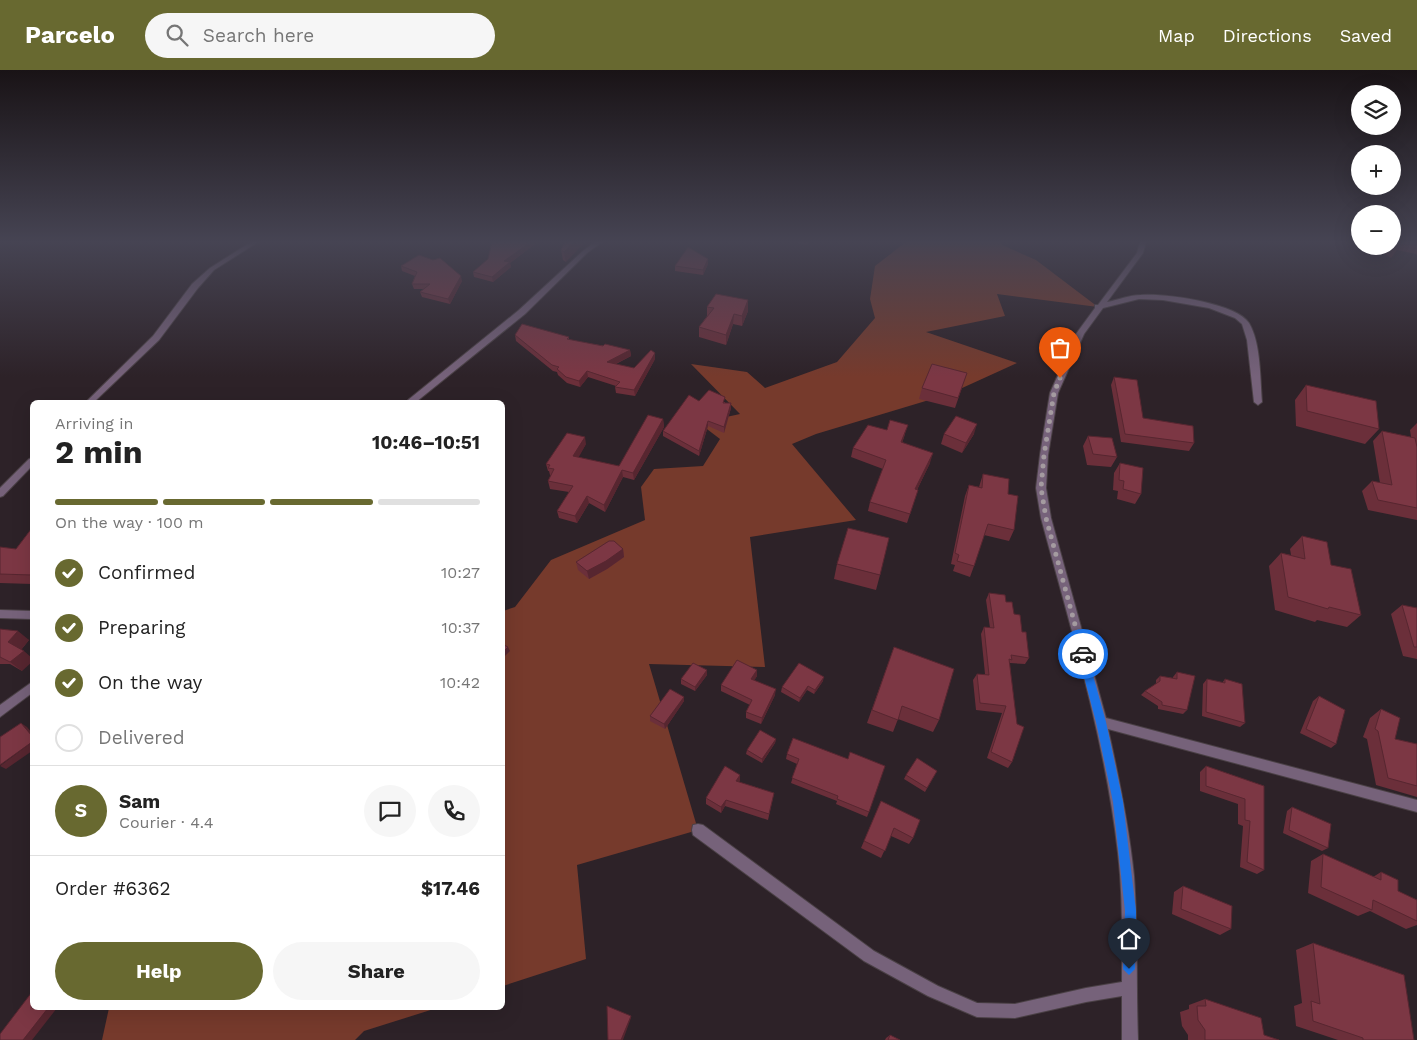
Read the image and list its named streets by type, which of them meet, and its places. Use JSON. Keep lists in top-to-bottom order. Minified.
{"page":{"header":"Parcelo","search":"Search here","nav":["Map","Directions","Saved"],"map_buttons":["+","−"],"heading":["2 min","Arriving in","10:46–10:51"],"panel":["Sam","Courier · 4.4","Order #6362","$17.46"],"bar":"On the way · 100 m","list":[["Confirmed","10:27"],["Preparing","10:37"],["On the way","10:42"],"Delivered"],"round":"S","buttons":["Help","Share"]}}
